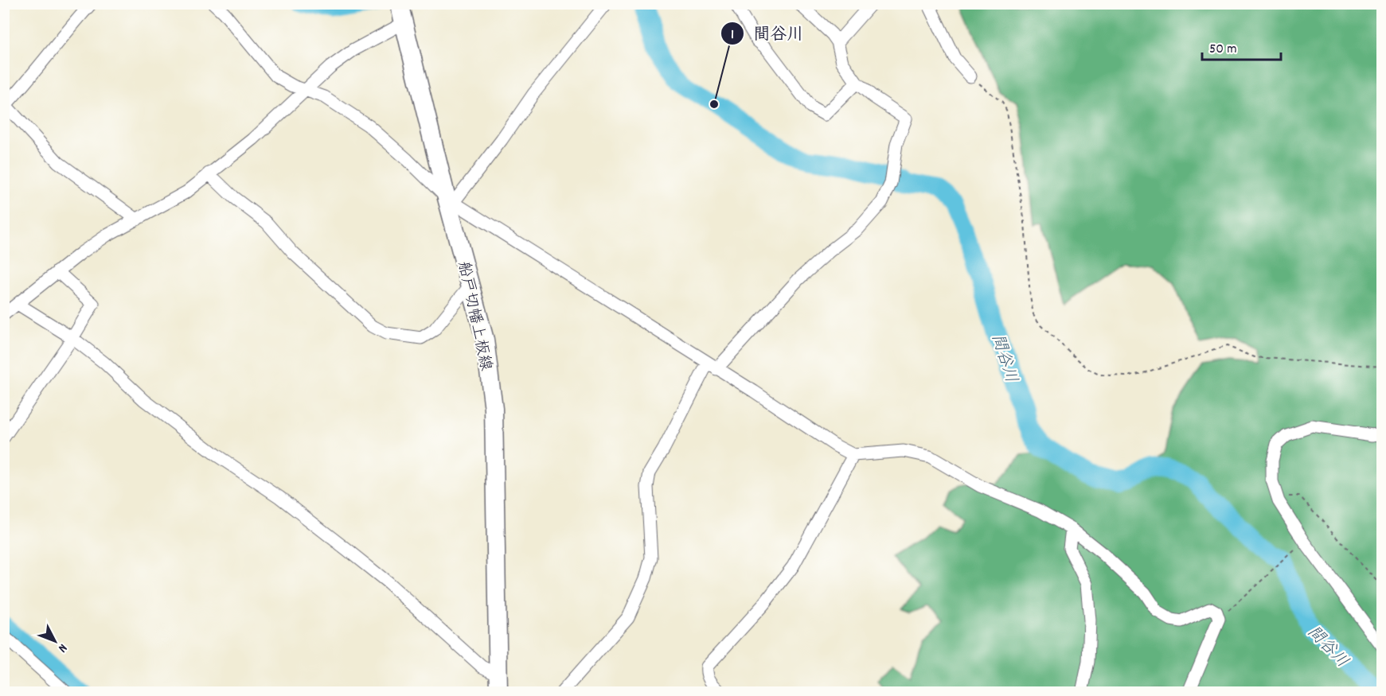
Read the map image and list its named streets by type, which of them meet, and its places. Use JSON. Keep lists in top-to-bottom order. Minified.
{"streets":{"main road":["船戸切幡上板線"]},"water":["間谷川"],"places":["間谷川"],"scale_bar":"50 m","north":"bottom right"}
